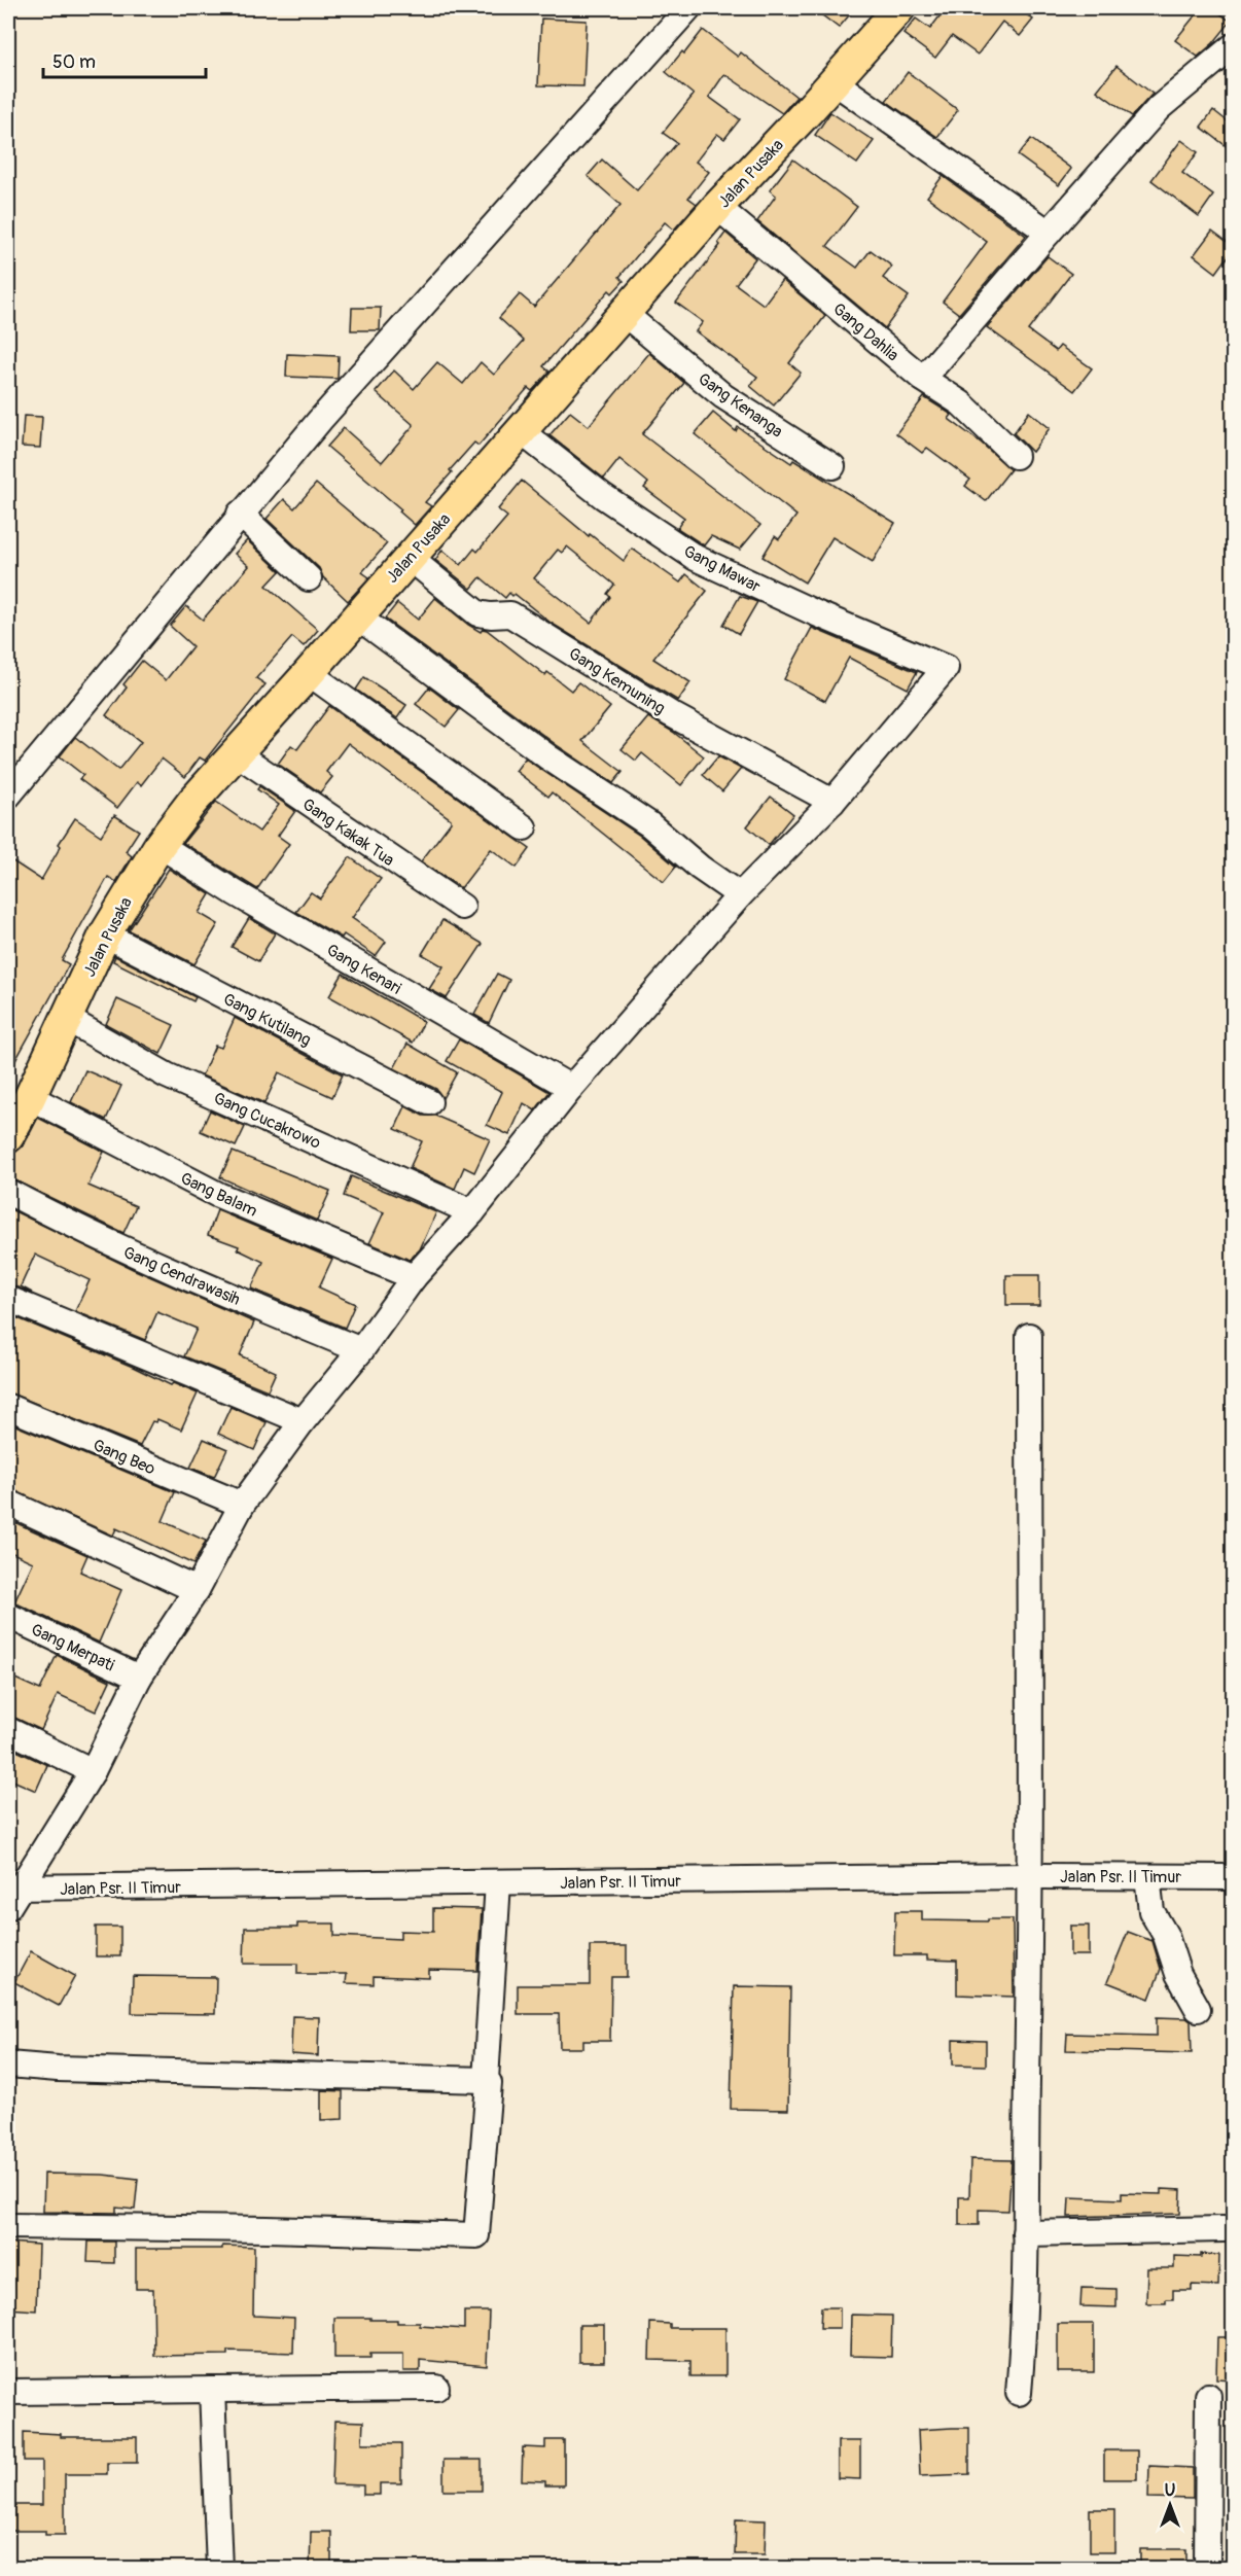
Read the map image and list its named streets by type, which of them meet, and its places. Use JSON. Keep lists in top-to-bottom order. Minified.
{"streets":{"main road":["Jalan Pusaka"],"street":["Gang Dahlia","Gang Kenanga","Gang Mawar","Gang Kemuning","Gang Kakak Tua","Gang Kenari","Gang Kutilang","Gang Cucakrowo","Gang Balam","Gang Cendrawasih","Gang Beo","Gang Merpati","Jalan Psr. II Timur"]},"crossings":[["Jalan Pusaka","Gang Dahlia"],["Jalan Pusaka","Gang Kenanga"],["Jalan Pusaka","Gang Mawar"],["Jalan Pusaka","Gang Kemuning"],["Jalan Pusaka","Gang Kakak Tua"],["Jalan Pusaka","Gang Kenari"],["Jalan Pusaka","Gang Kutilang"],["Jalan Pusaka","Gang Cucakrowo"],["Jalan Pusaka","Gang Balam"],["Gang Mawar","Gang Kemuning"]],"scale_bar":"50 m","north":"top"}
